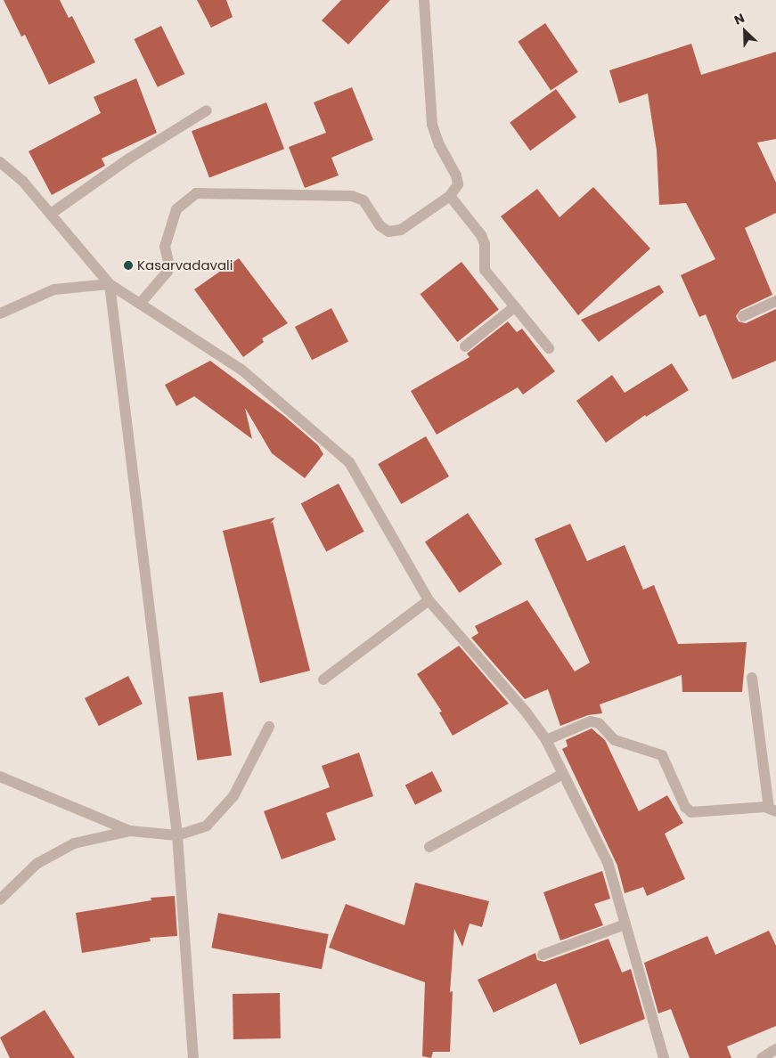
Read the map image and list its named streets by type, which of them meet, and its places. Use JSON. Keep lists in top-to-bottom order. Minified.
{"places":["Kasarvadavali"],"north":"top left"}
